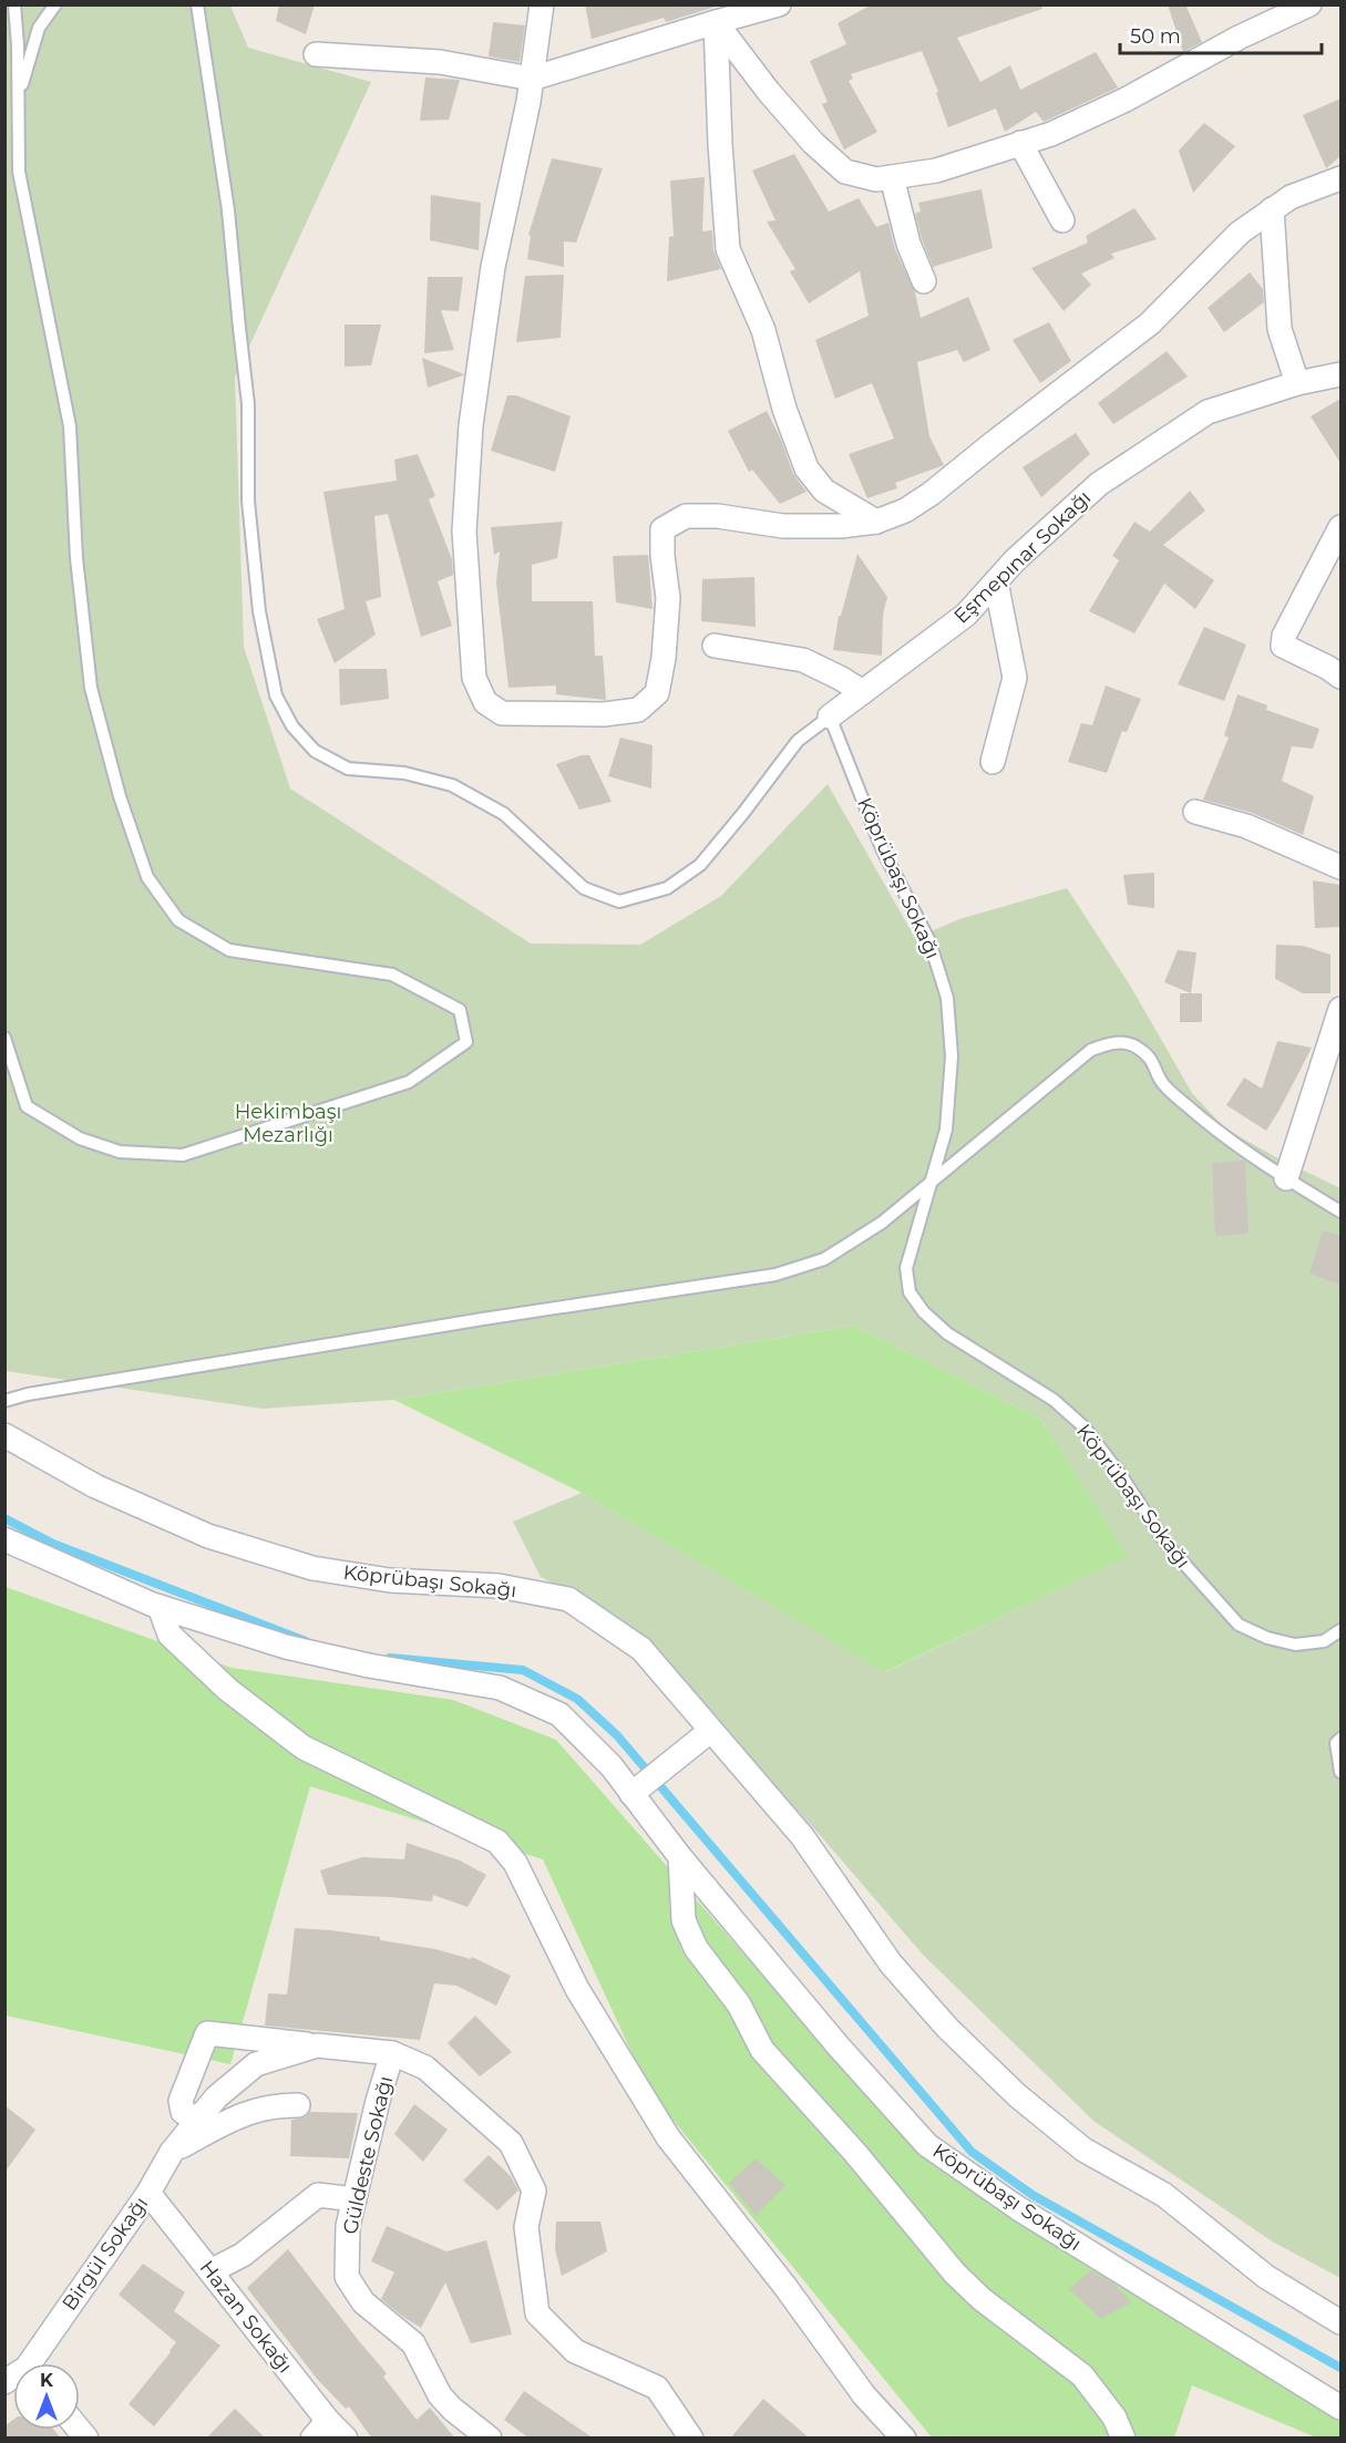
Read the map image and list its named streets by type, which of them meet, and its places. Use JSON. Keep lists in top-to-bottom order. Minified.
{"streets":{"street":["Eşmepınar Sokağı","Köprübaşı Sokağı","Güldeste Sokağı","Birgül Sokağı","Hazan Sokağı"]},"crossings":[["Eşmepınar Sokağı","Köprübaşı Sokağı"],["Güldeste Sokağı","Birgül Sokağı"],["Birgül Sokağı","Hazan Sokağı"]],"parks":["Hekimbaşı Mezarlığı"],"scale_bar":"50 m","north":"top"}
